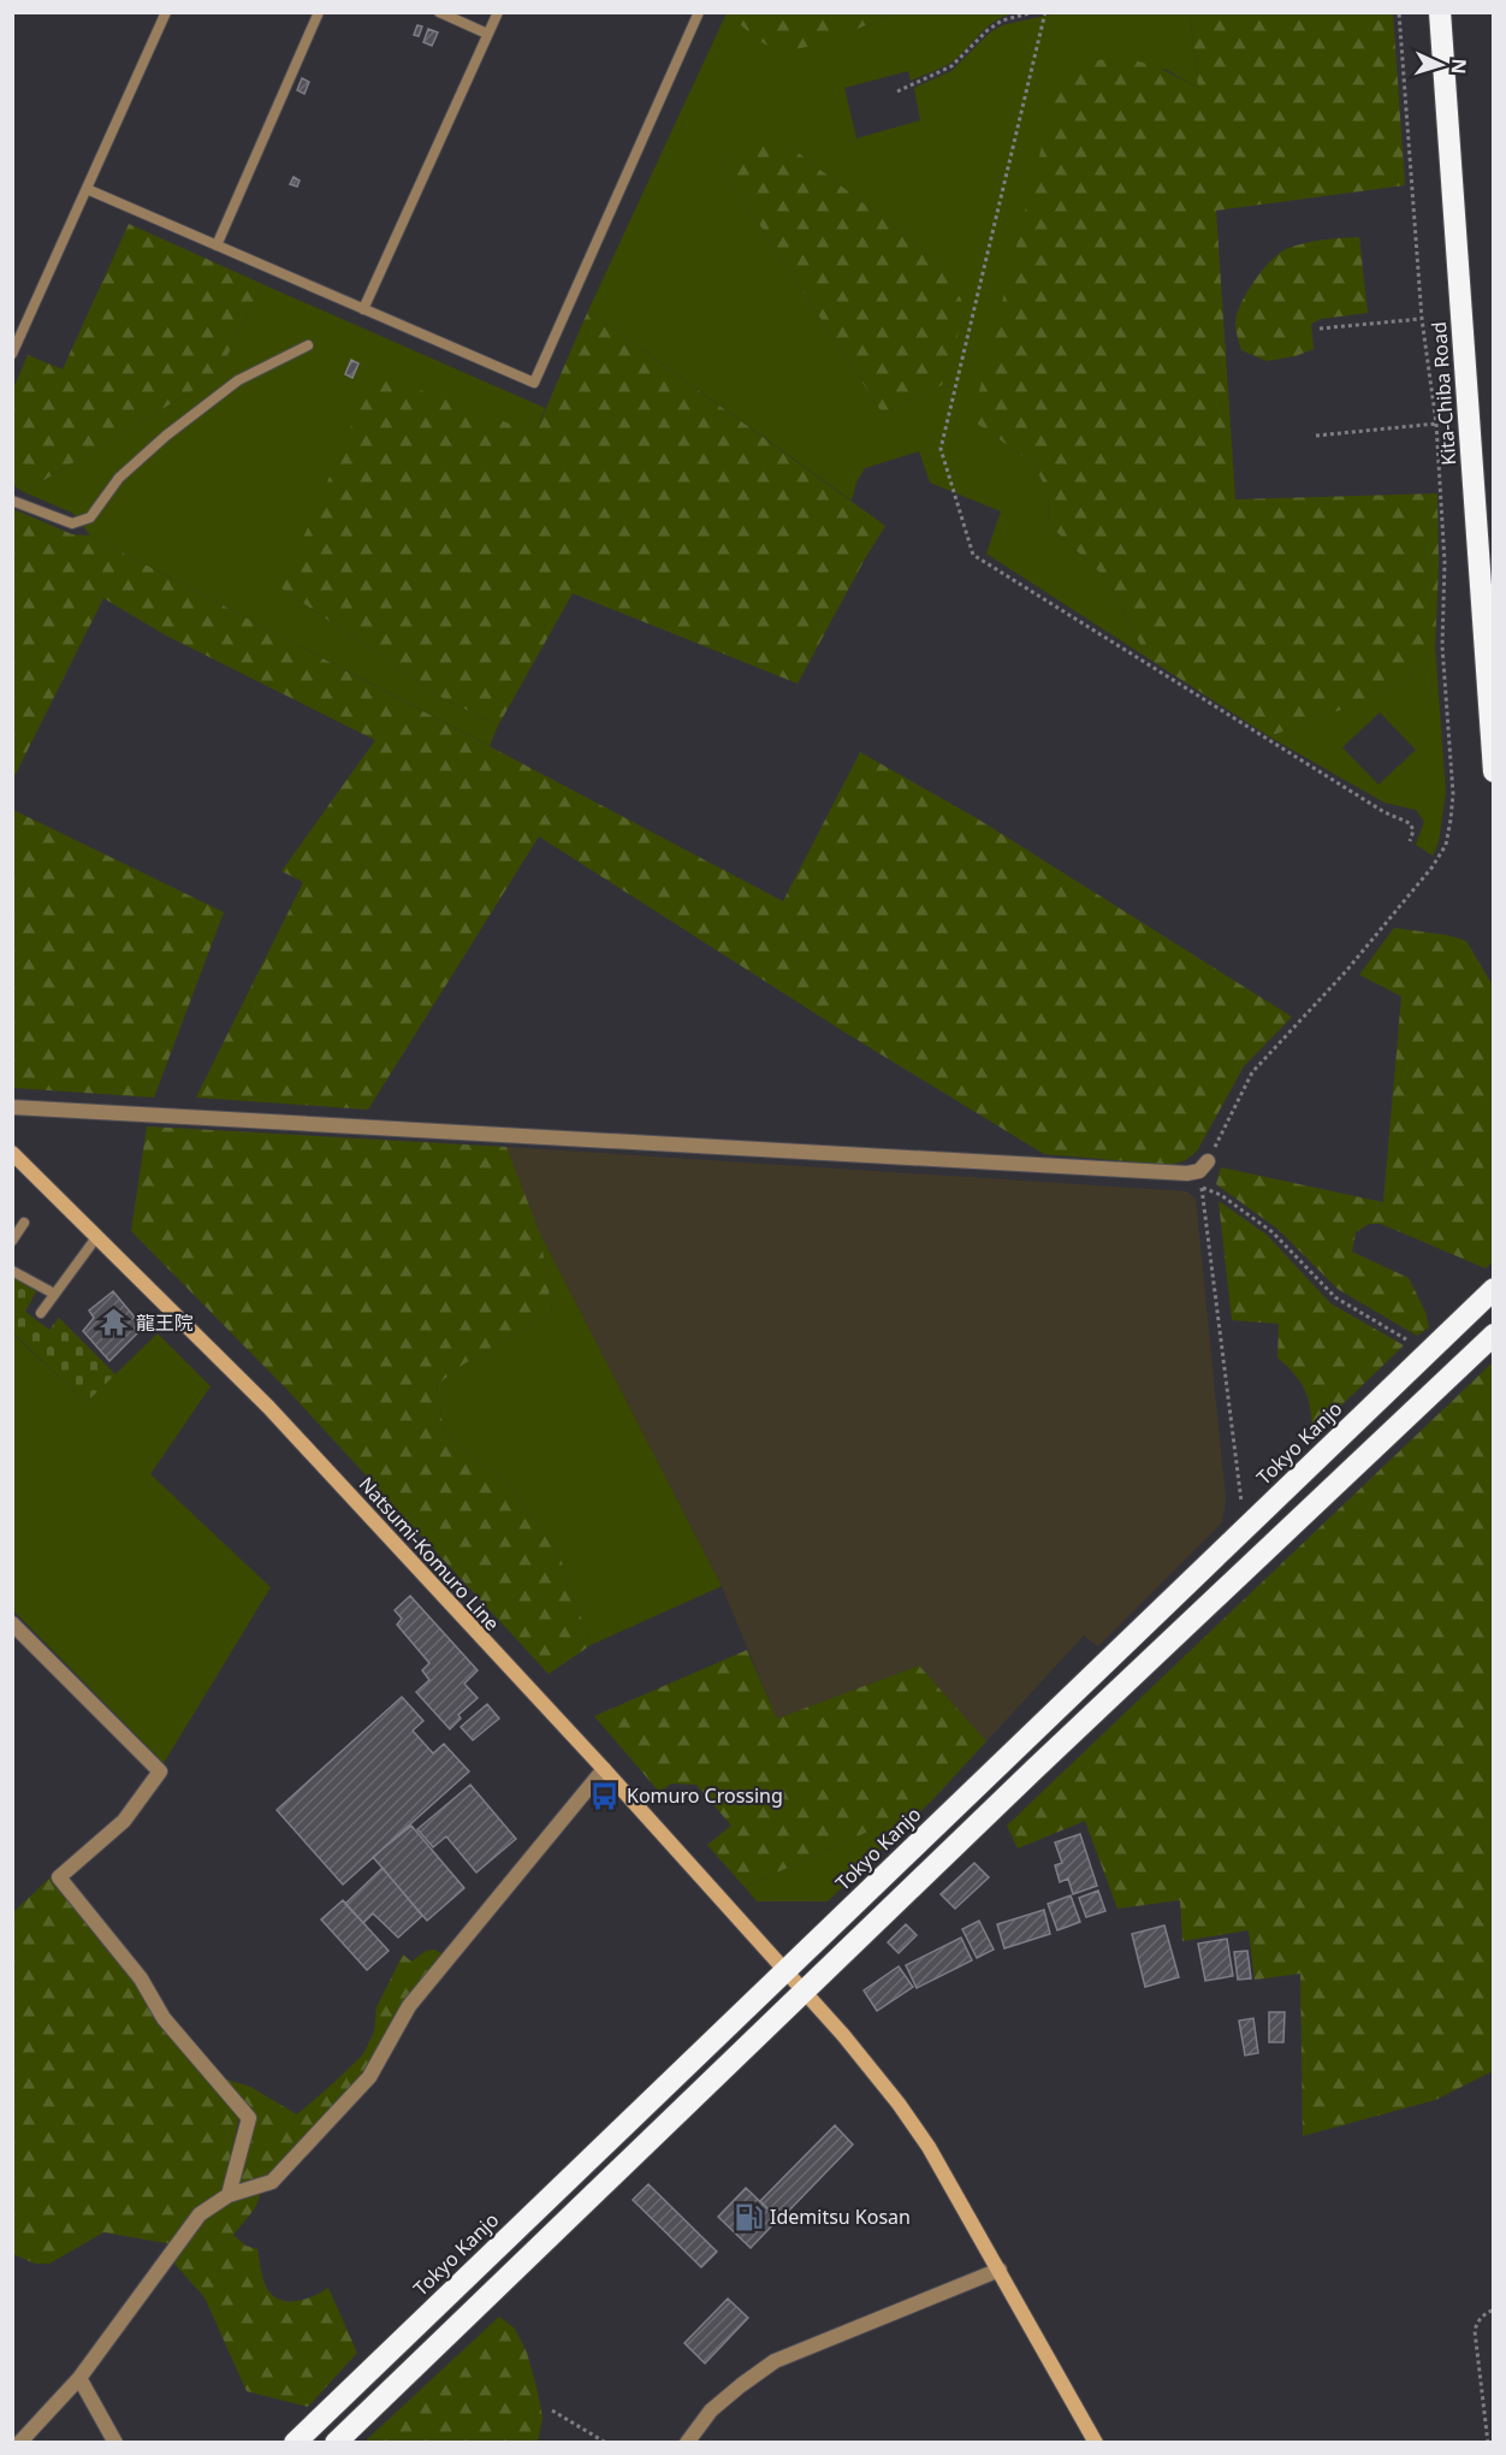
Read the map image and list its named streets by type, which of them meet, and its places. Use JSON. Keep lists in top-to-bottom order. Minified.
{"streets":{"highway":["Kita-Chiba Road","Tokyo Kanjo"],"main road":["Natsumi-Komuro Line"]},"crossings":[["Tokyo Kanjo","Natsumi-Komuro Line"]],"places":{"temple":["龍王院"],"bus stop":["Komuro Crossing"],"fuel station":["Idemitsu Kosan"]},"north":"right"}
